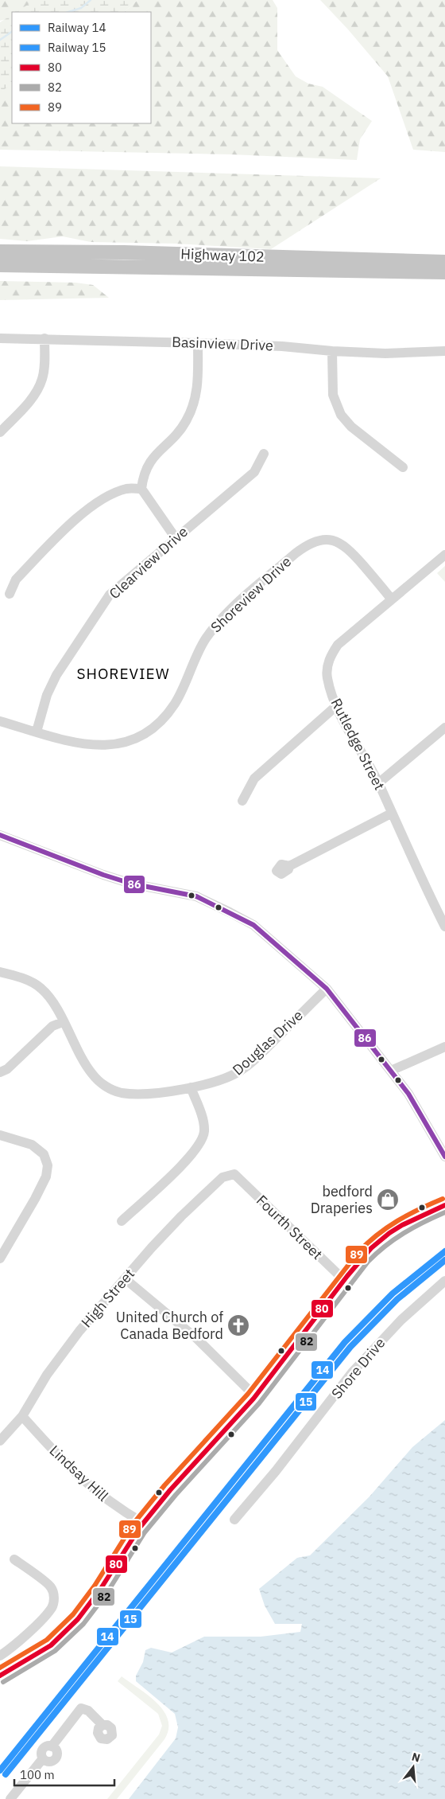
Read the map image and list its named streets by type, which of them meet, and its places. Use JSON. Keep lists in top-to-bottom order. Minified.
{"streets":{"highway":["Highway 102"],"street":["Basinview Drive","Clearview Drive","Shoreview Drive","Rutledge Street","Douglas Drive","Fourth Street","High Street","Shore Drive","Lindsay Hill"]},"crossings":[["Clearview Drive","Shoreview Drive"],["Shoreview Drive","Rutledge Street"],["Fourth Street","High Street"],["High Street","Lindsay Hill"]],"districts":["SHOREVIEW"],"places":{"shop":["bedford Draperies"],"church":["United Church of Canada Bedford"]},"lines":["transit line 86","transit line 89","transit line 80","transit line 82","rail line 14","rail line 15"],"legend":["Railway 14","Railway 15","80","82","89"],"scale_bar":"100 m","north":"top"}
